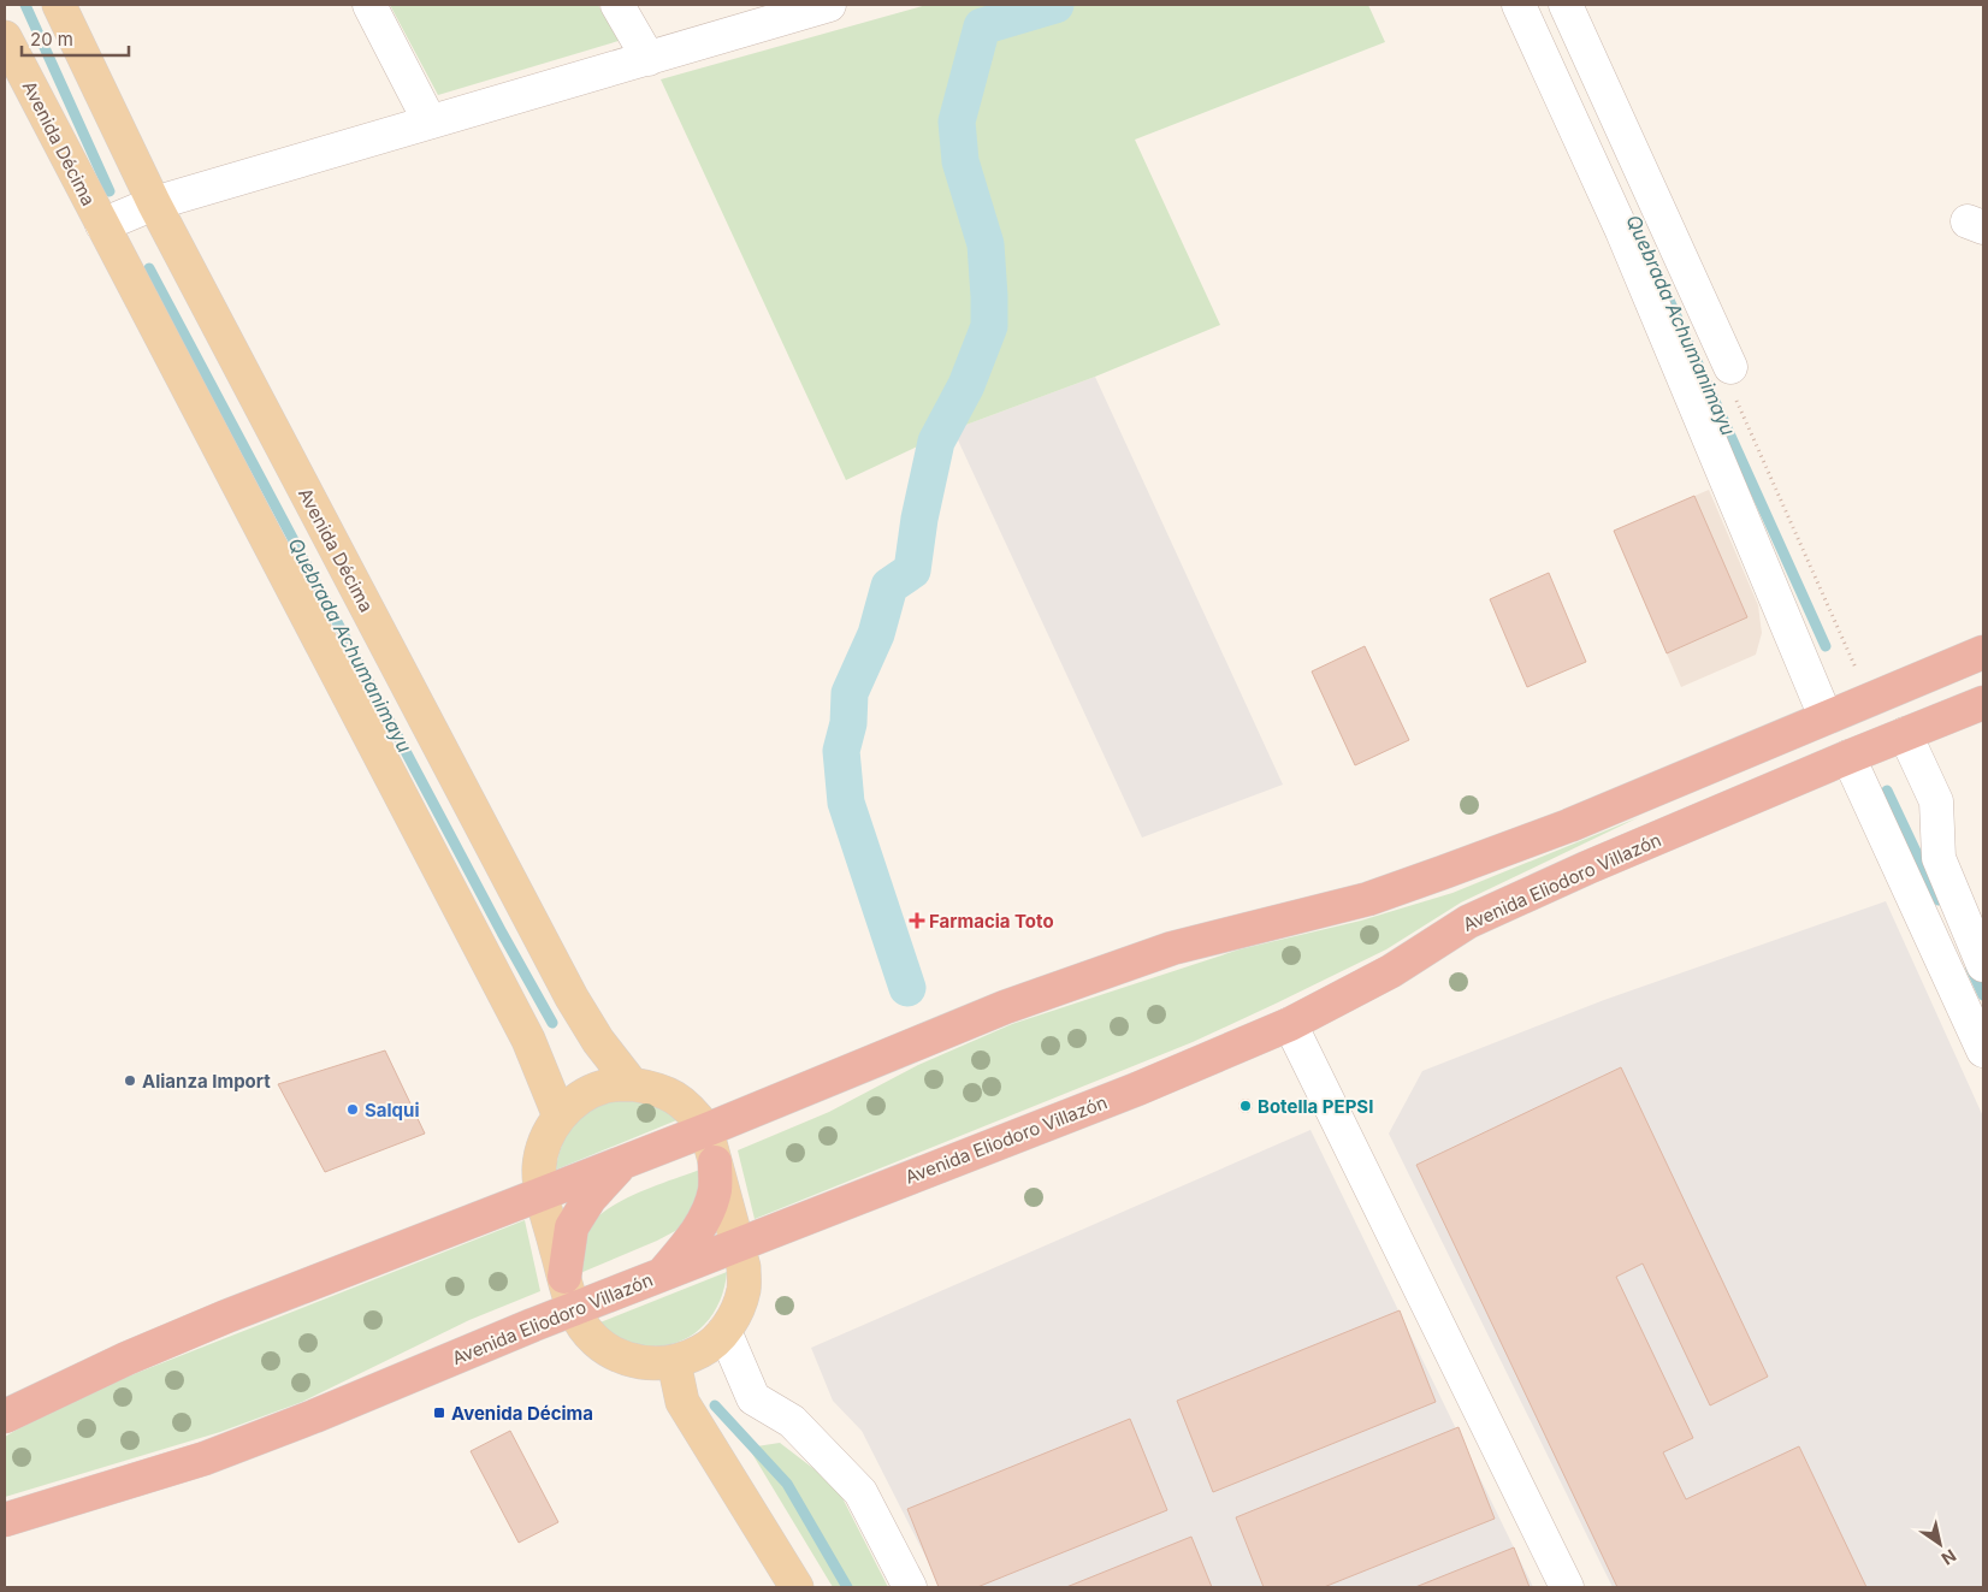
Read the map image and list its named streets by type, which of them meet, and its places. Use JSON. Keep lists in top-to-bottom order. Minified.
{"streets":{"highway":["Avenida Eliodoro Villazón"],"main road":["Avenida Décima"]},"water":["Quebrada Achumanimayu"],"places":{"health":["Farmacia Toto"],"other":["Alianza Import","Botella PEPSI","Salqui"],"transit":["Avenida Décima"]},"scale_bar":"20 m","north":"bottom right"}
